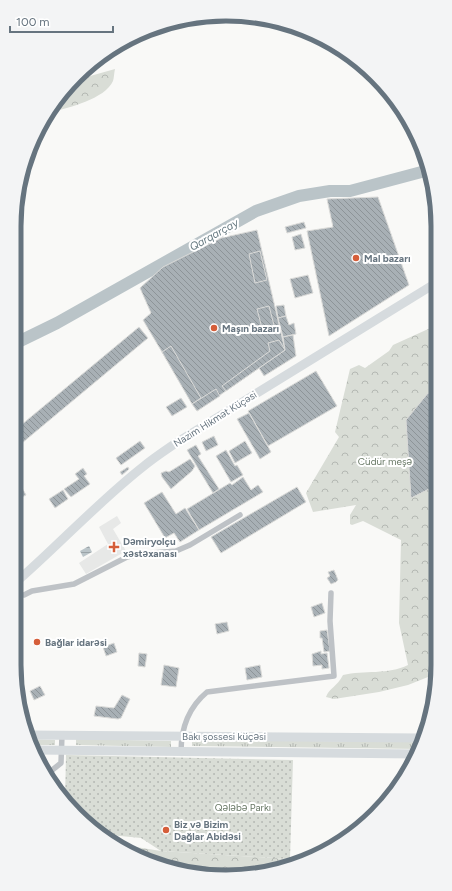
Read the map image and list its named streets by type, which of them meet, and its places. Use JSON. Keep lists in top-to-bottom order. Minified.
{"streets":{"main road":["Nazim Hikmət Küçəsi","Bakı şossesi küçəsi"]},"water":["Qarqarçay"],"parks":["Cüdür meşə","Qələbə Parkı"],"places":{"other":["Mal bazarı","Maşın bazarı","Bağlar idarəsi","Biz və Bizim Dağlar Abidəsi"],"health":["Dəmiryolçu xəstəxanası"]},"scale_bar":"100 m"}
